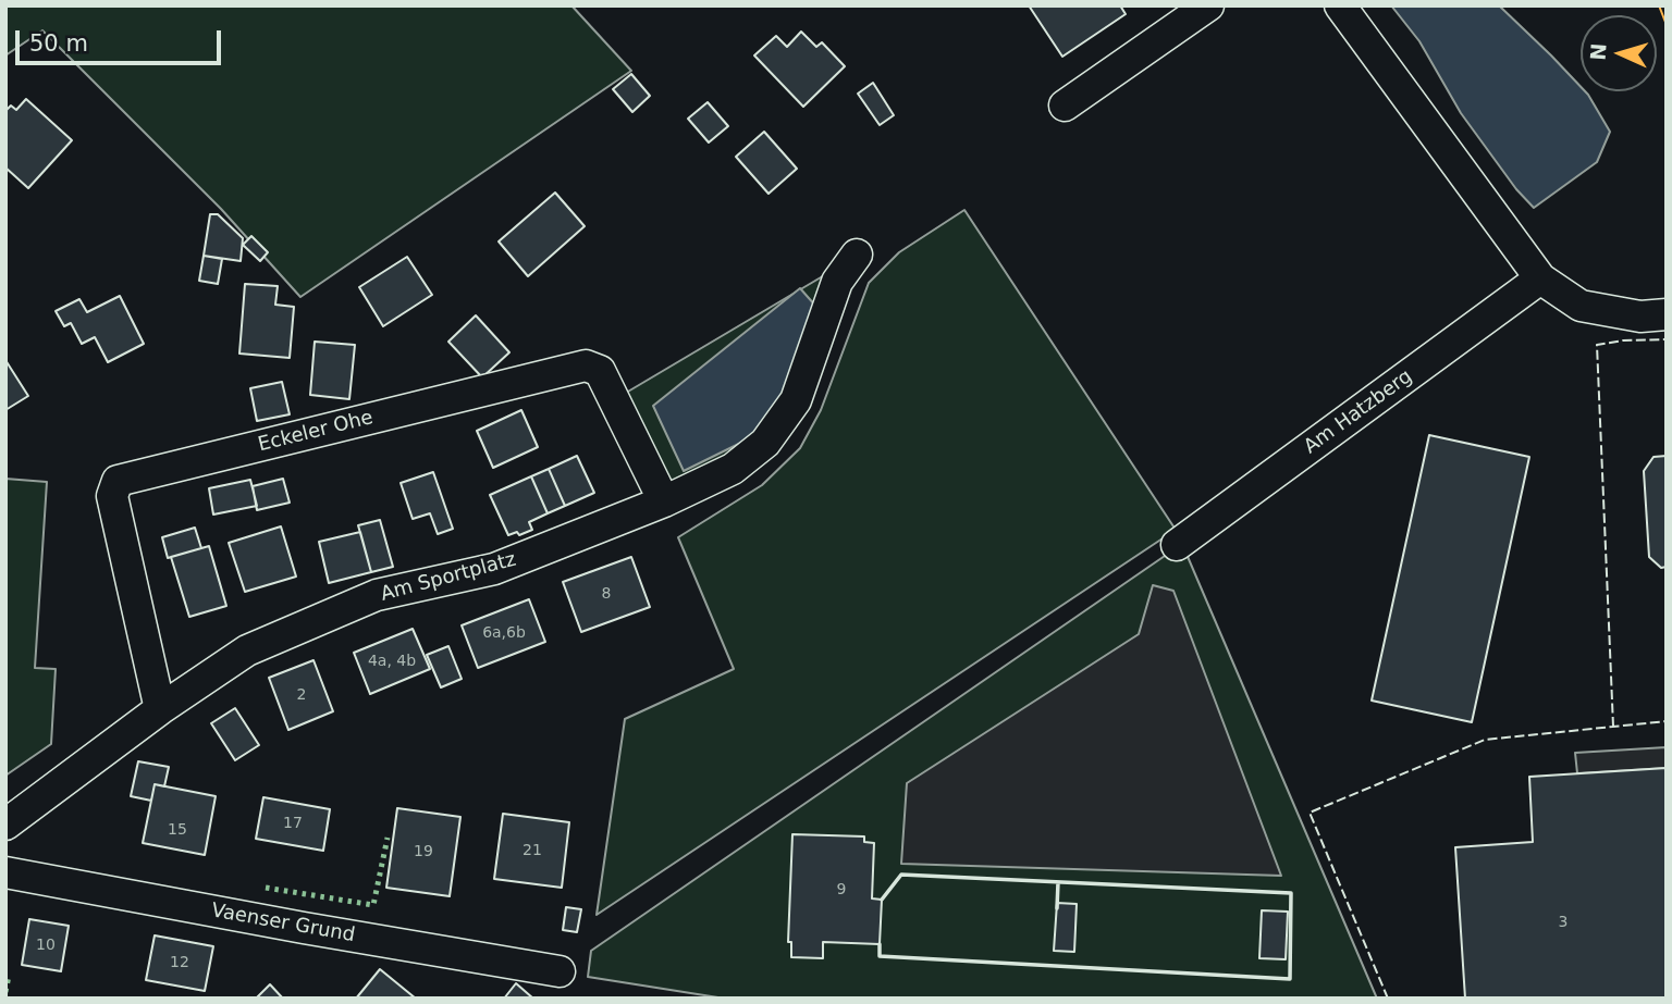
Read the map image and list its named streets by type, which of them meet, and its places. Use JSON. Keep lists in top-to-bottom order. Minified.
{"streets":{"street":["Am Hatzberg","Eckeler Ohe","Am Sportplatz","Vaenser Grund"]},"crossings":[["Eckeler Ohe","Am Sportplatz"]],"house_numbers":["8","6a,6b","4a, 4b","2","17","15","21","19","9","3","10","12"],"scale_bar":"50 m","north":"left"}
